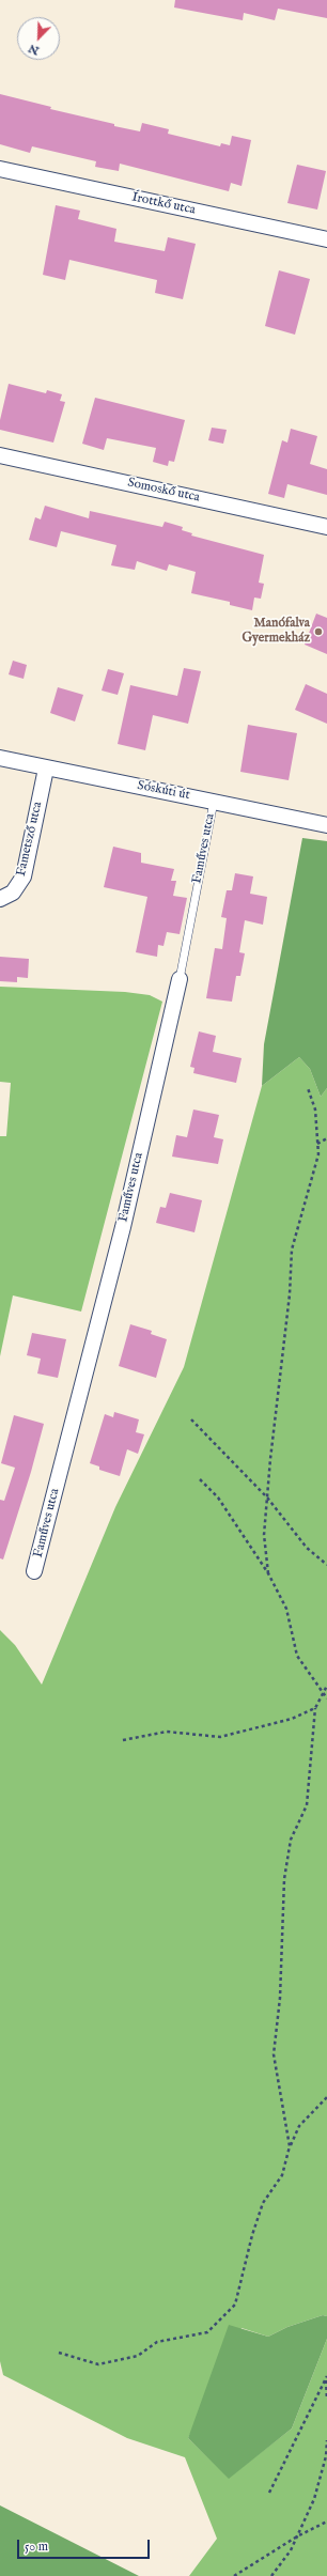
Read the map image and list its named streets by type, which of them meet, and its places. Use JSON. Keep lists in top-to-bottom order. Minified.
{"streets":{"street":["Írottkő utca","Somoskő utca","Sóskúti út","Fametsző utca","Faműves utca"]},"crossings":[["Sóskúti út","Fametsző utca"],["Sóskúti út","Faműves utca"]],"places":["Manófalva Gyermekház"],"scale_bar":"50 m","north":"bottom left"}
